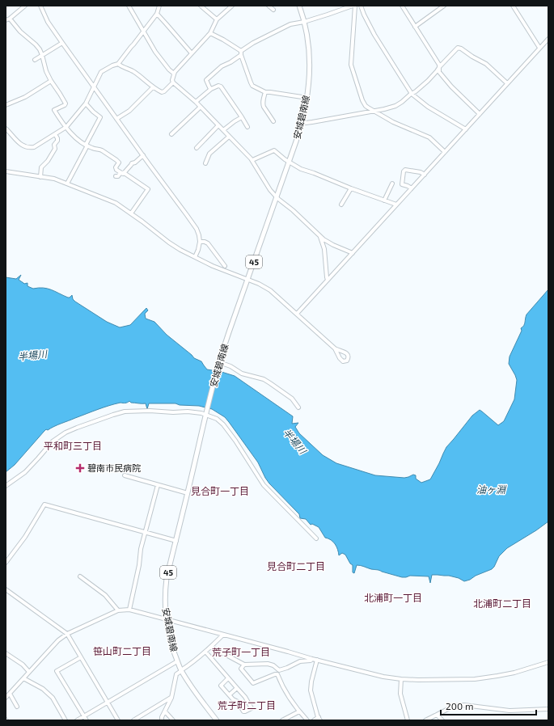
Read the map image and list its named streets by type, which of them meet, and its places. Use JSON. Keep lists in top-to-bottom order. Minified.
{"streets":{"main road":["安城碧南線","45"]},"districts":["平和町三丁目","見合町一丁目","見合町二丁目","北浦町一丁目","北浦町二丁目","笹山町二丁目","荒子町一丁目","荒子町二丁目"],"water":["半場川","油ヶ淵"],"places":{"health":["碧南市民病院"]},"scale_bar":"200 m"}
